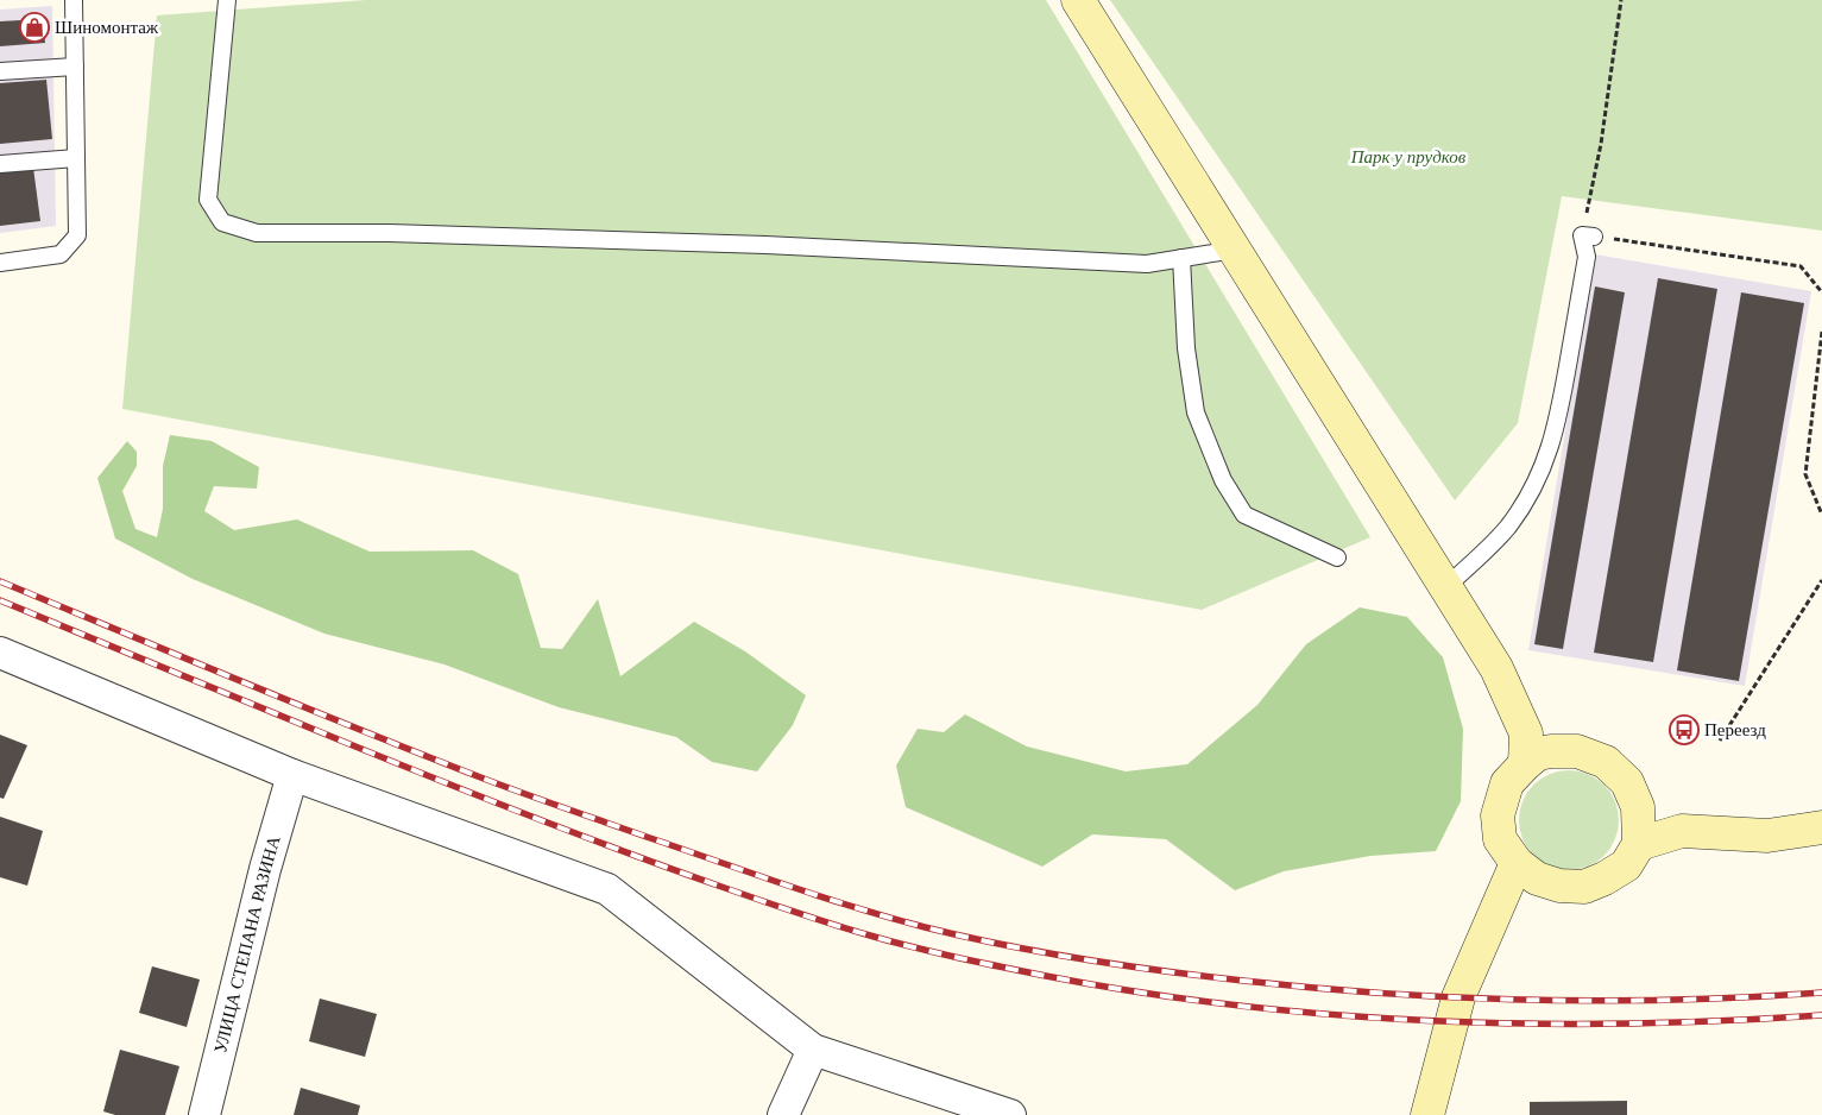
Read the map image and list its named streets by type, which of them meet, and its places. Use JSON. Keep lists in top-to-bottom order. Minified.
{"streets":{"street":["УЛИЦА СТЕПАНА РАЗИНА"]},"parks":["Парк у прудков"],"places":{"shop":["Шиномонтаж"],"bus stop":["Переезд"]}}
